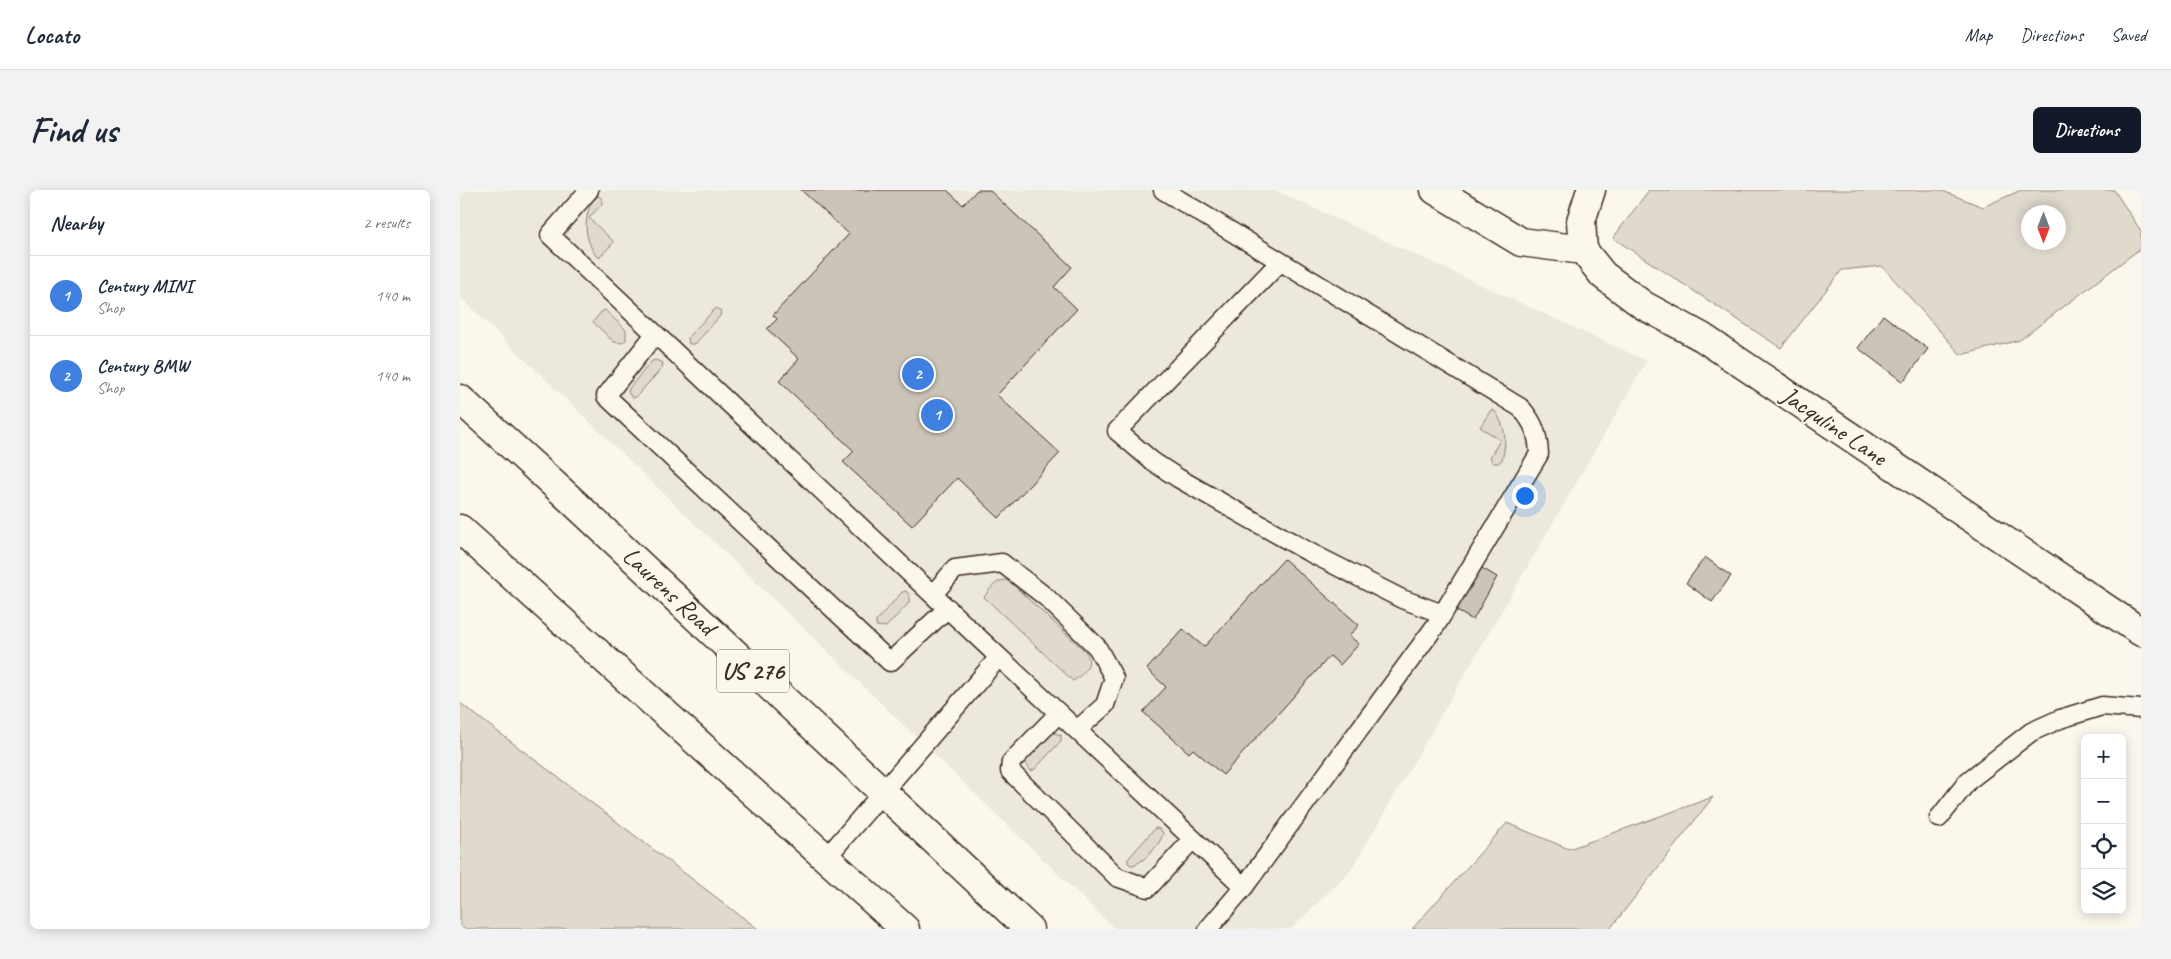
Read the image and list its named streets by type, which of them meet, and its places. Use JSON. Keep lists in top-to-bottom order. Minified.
{"streets":{"main road":["Jacquline Lane","Laurens Road","US 276"]},"north":"bottom","page":{"header":"Locato","nav":["Map","Directions","Saved"],"buttons":"Directions","title":"Find us","heading":["Nearby","2 results"],"list":[{"mark":"1","name":"Century MINI","note":"Shop","value":"140 m"},{"mark":"2","name":"Century BMW","note":"Shop","value":"140 m"}],"pins":["2","1"],"map_buttons":["+","−"]}}
